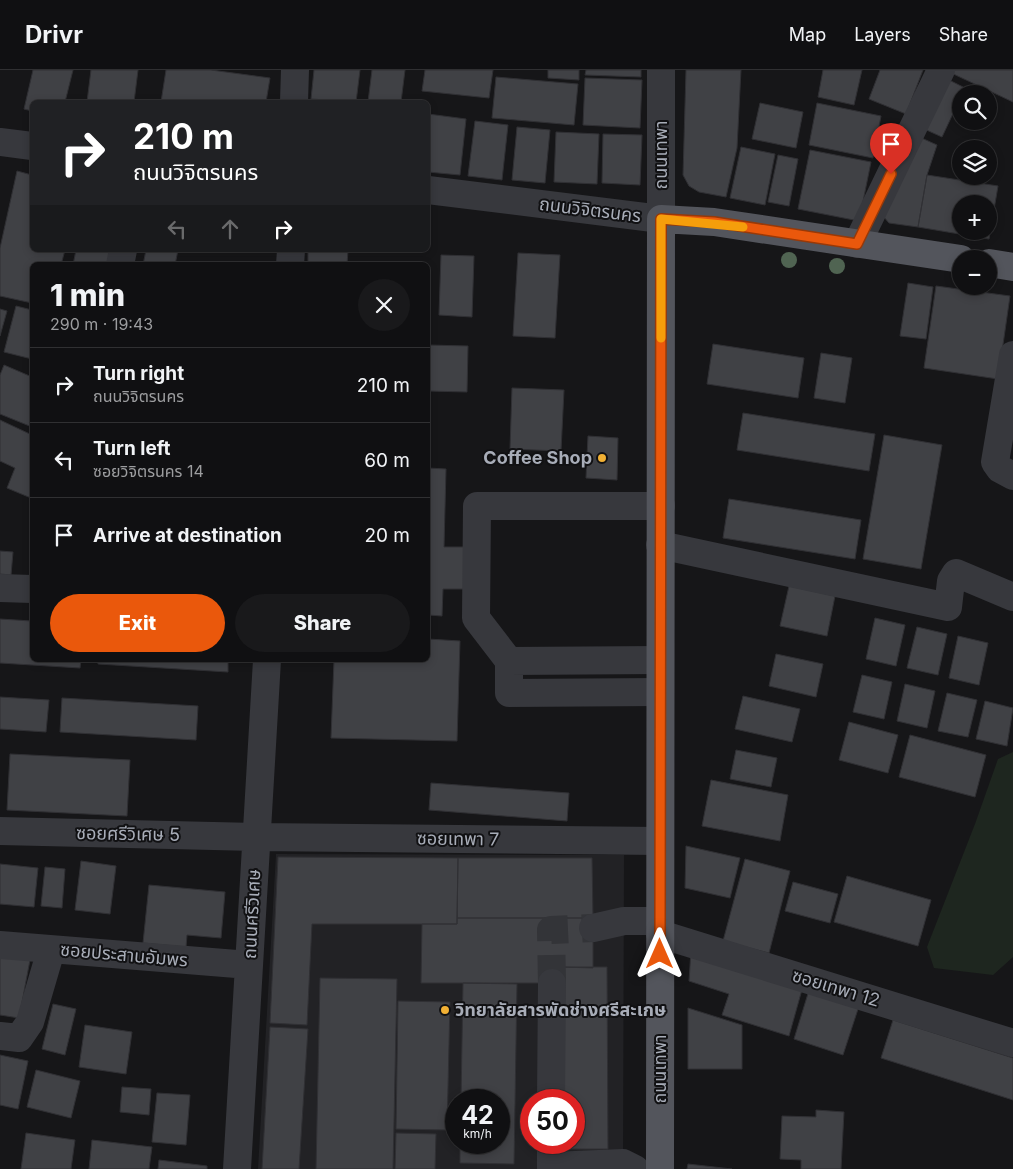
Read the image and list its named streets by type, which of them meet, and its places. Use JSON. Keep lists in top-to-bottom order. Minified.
{"streets":{"main road":["ถนนเทพา","ถนนวิจิตรนคร"],"street":["ซอยศรีวิเศษ 5","ซอยเทพา 7","ถนนศรีวิเศษ","ซอยประสานอัมพร","ซอยเทพา 12"]},"crossings":[["ถนนเทพา","ถนนวิจิตรนคร"],["ถนนเทพา","ซอยเทพา 7"],["ถนนเทพา","ซอยเทพา 12"],["ซอยศรีวิเศษ 5","ซอยเทพา 7"],["ซอยศรีวิเศษ 5","ถนนศรีวิเศษ"],["ซอยเทพา 7","ถนนศรีวิเศษ"],["ถนนศรีวิเศษ","ซอยประสานอัมพร"]],"places":["Coffee Shop","วิทยาลัยสารพัดช่างศรีสะเกษ"],"page":{"header":"Drivr","nav":["Map","Layers","Share"],"map_buttons":["+","−"],"turn":["210 m","ถนนวิจิตรนคร"],"heading":["1 min","290 m · 19:43"],"list":[{"name":"Turn right","note":"ถนนวิจิตรนคร","value":"210 m"},{"name":"Turn left","note":"ซอยวิจิตรนคร 14","value":"60 m"},{"name":"Arrive at destination","value":"20 m"}],"buttons":["Exit","Share"],"speed":"42 km/h","limit":"50"}}
